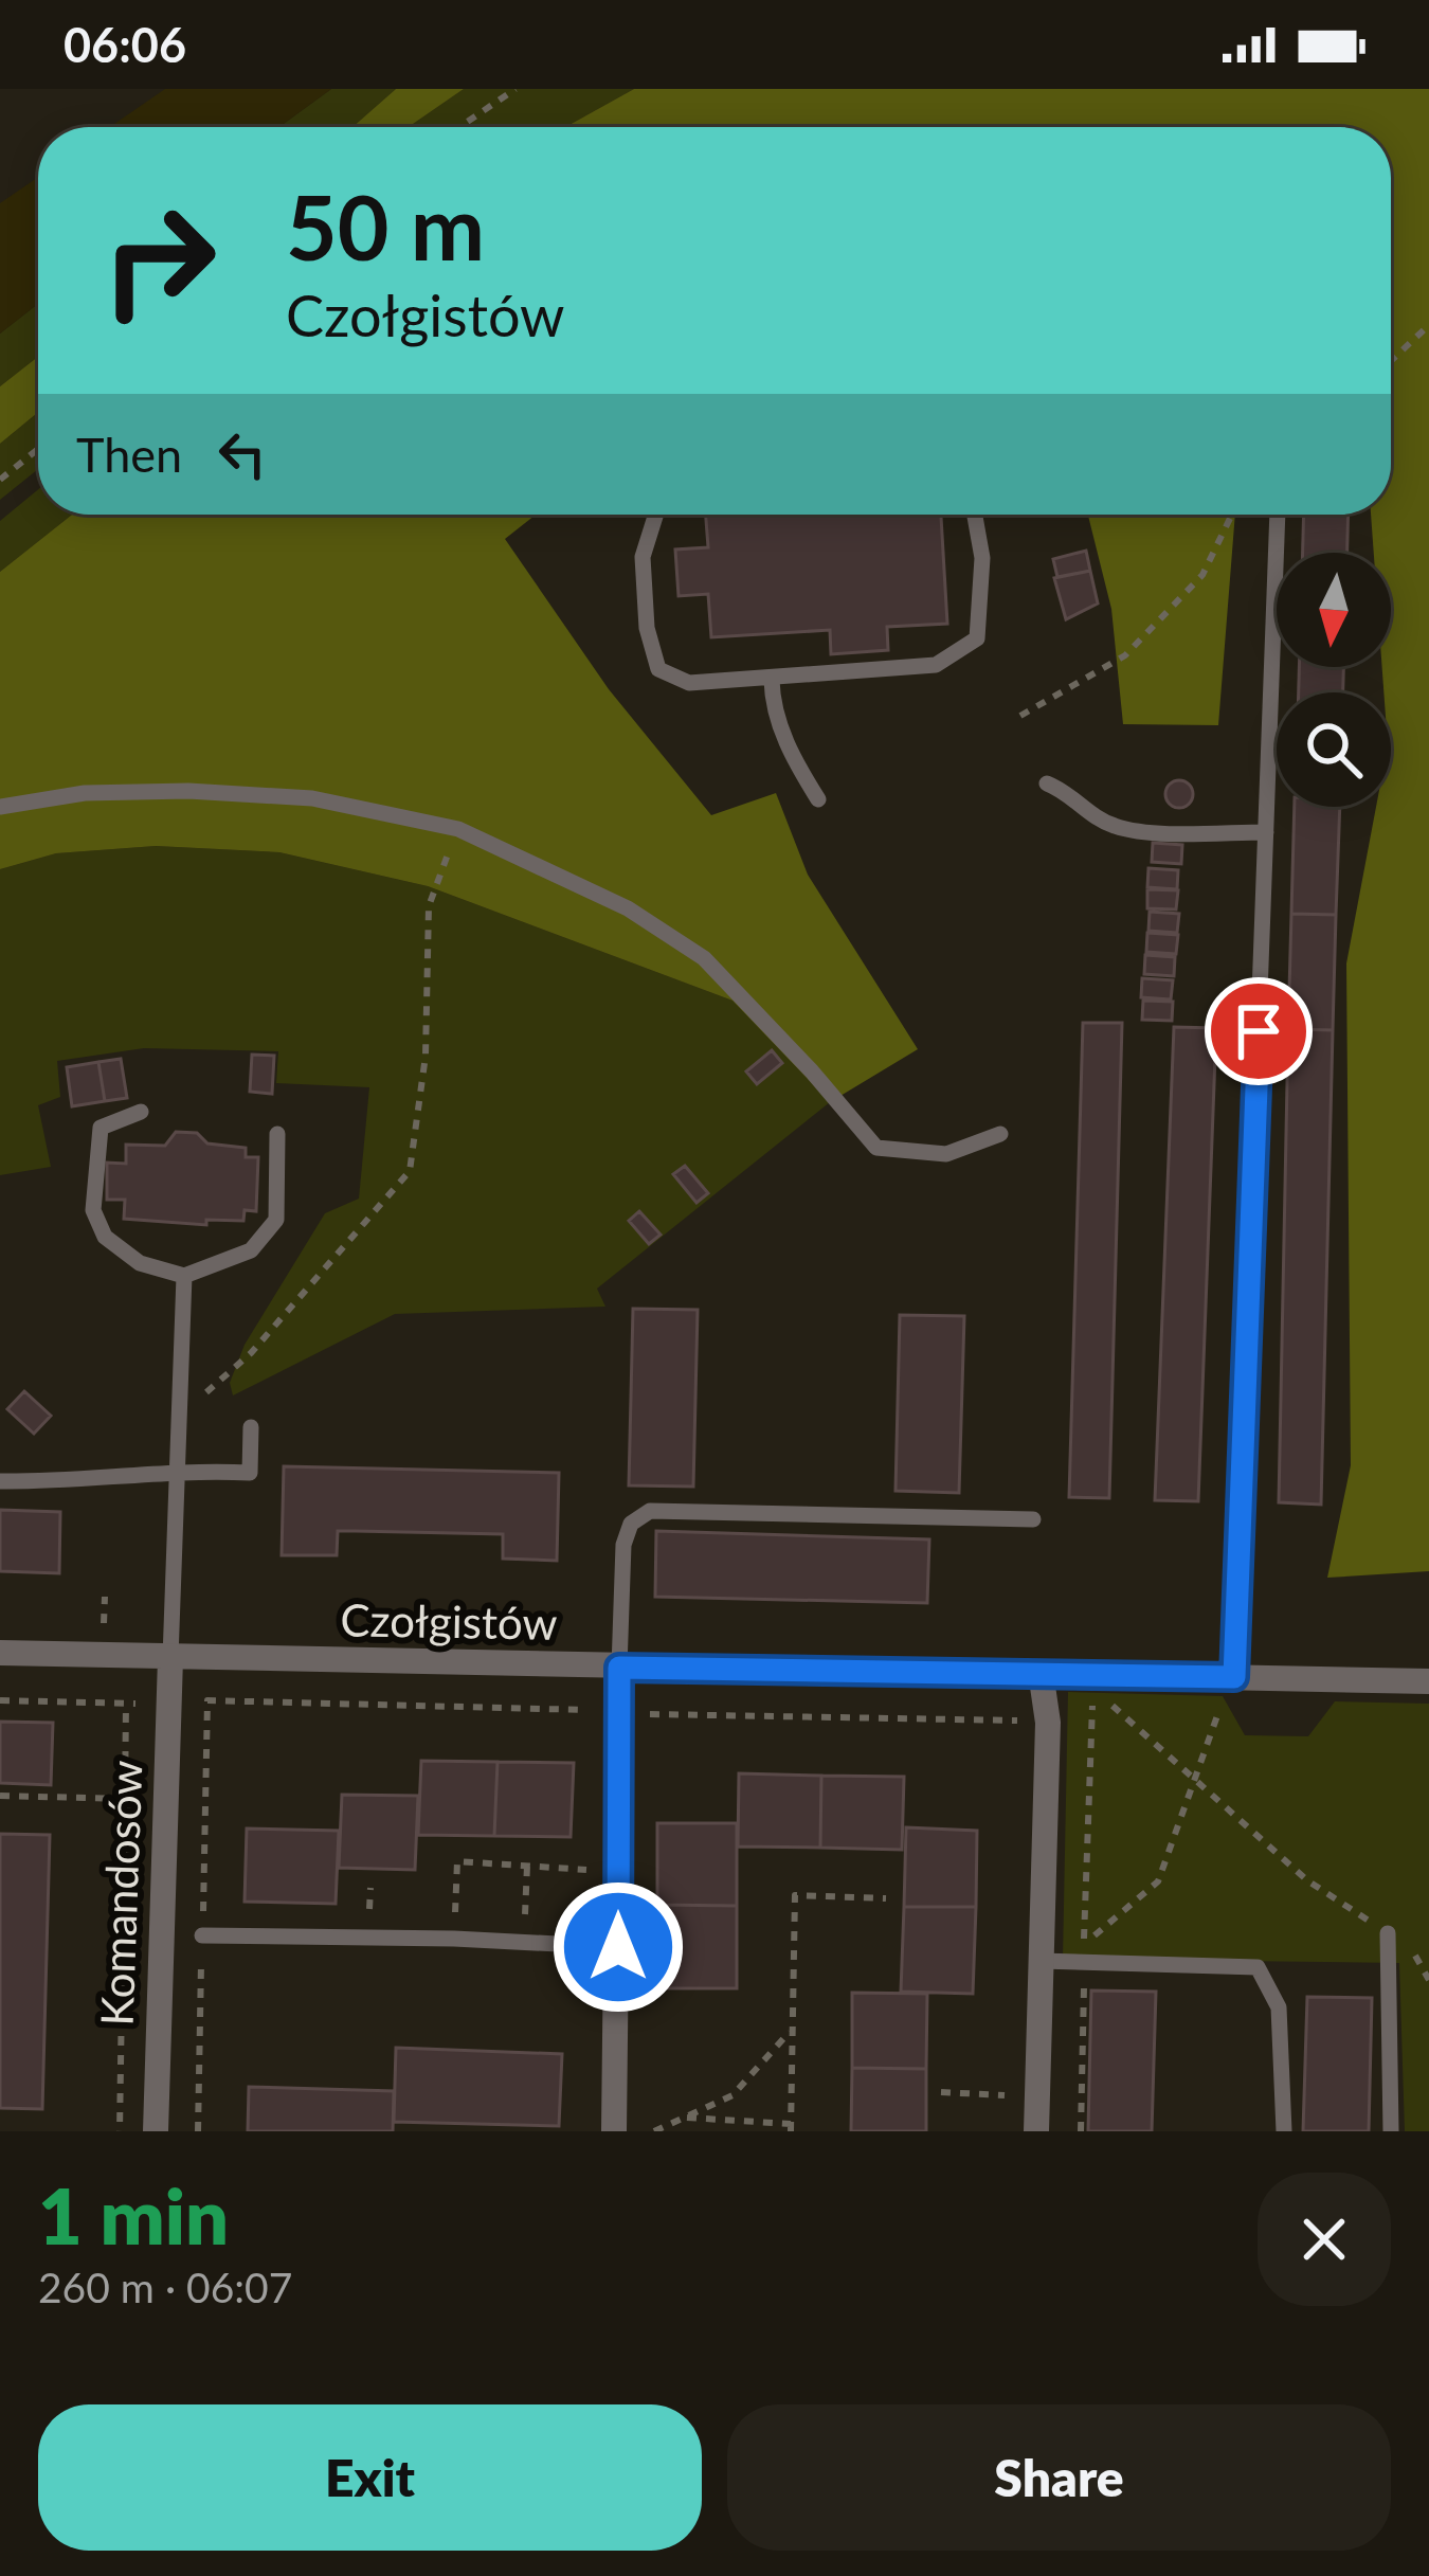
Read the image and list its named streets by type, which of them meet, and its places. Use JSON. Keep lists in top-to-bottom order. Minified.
{"streets":{"street":["Czołgistów","Komandosów"]},"crossings":[["Czołgistów","Komandosów"]],"north":"bottom","page":{"status":"06:06","turn":["50 m","Czołgistów"],"then":"Then","heading":["1 min","260 m · 06:07"],"buttons":["Exit","Share"]}}
